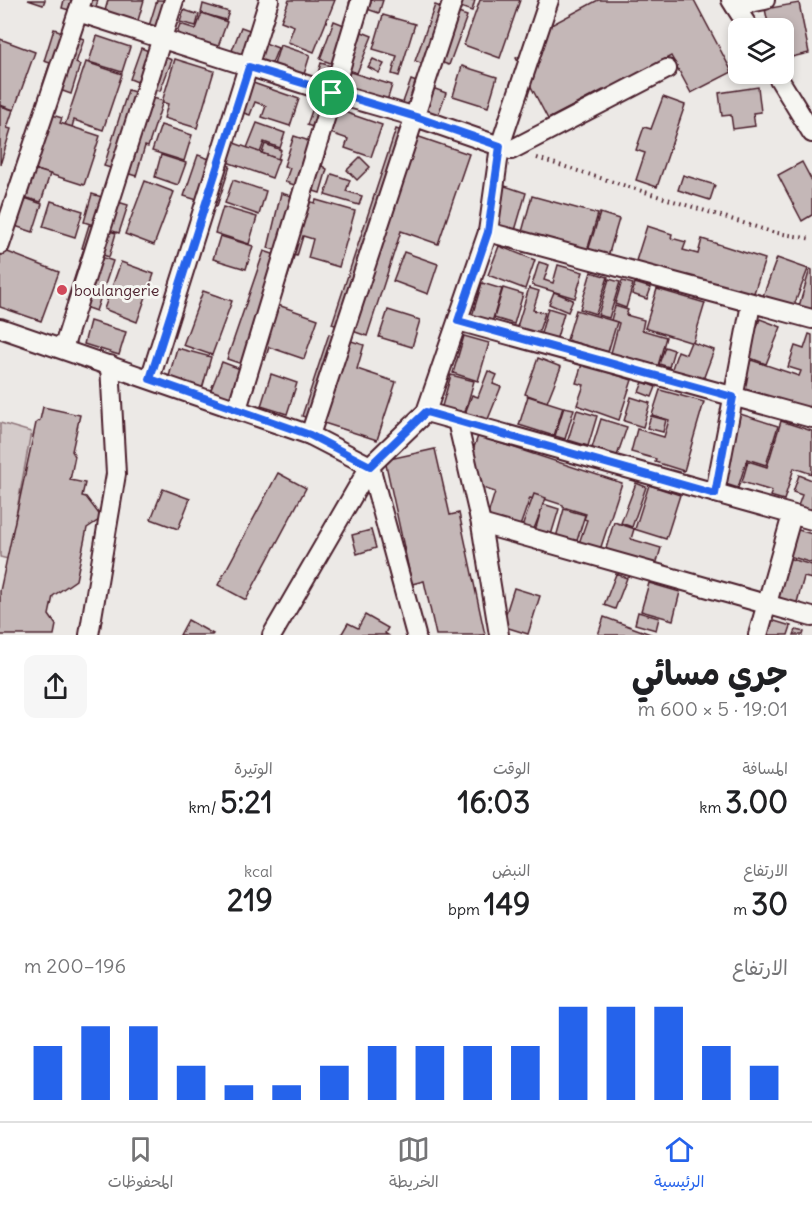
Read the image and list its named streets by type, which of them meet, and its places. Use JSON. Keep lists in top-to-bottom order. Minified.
{"places":["boulangerie"],"page":{"heading":["جري مسائي","19:01 · 5 × 600 m"],"stats":[["المسافة","3.00 km"],["الوقت","16:03"],["الوتيرة","5:21 /km"],["الارتفاع","30 m"],["النبض","149 bpm"],["kcal","219"]],"chart":["الارتفاع","196–200 m"],"tabs":["الرئيسية","الخريطة","المحفوظات"]}}
